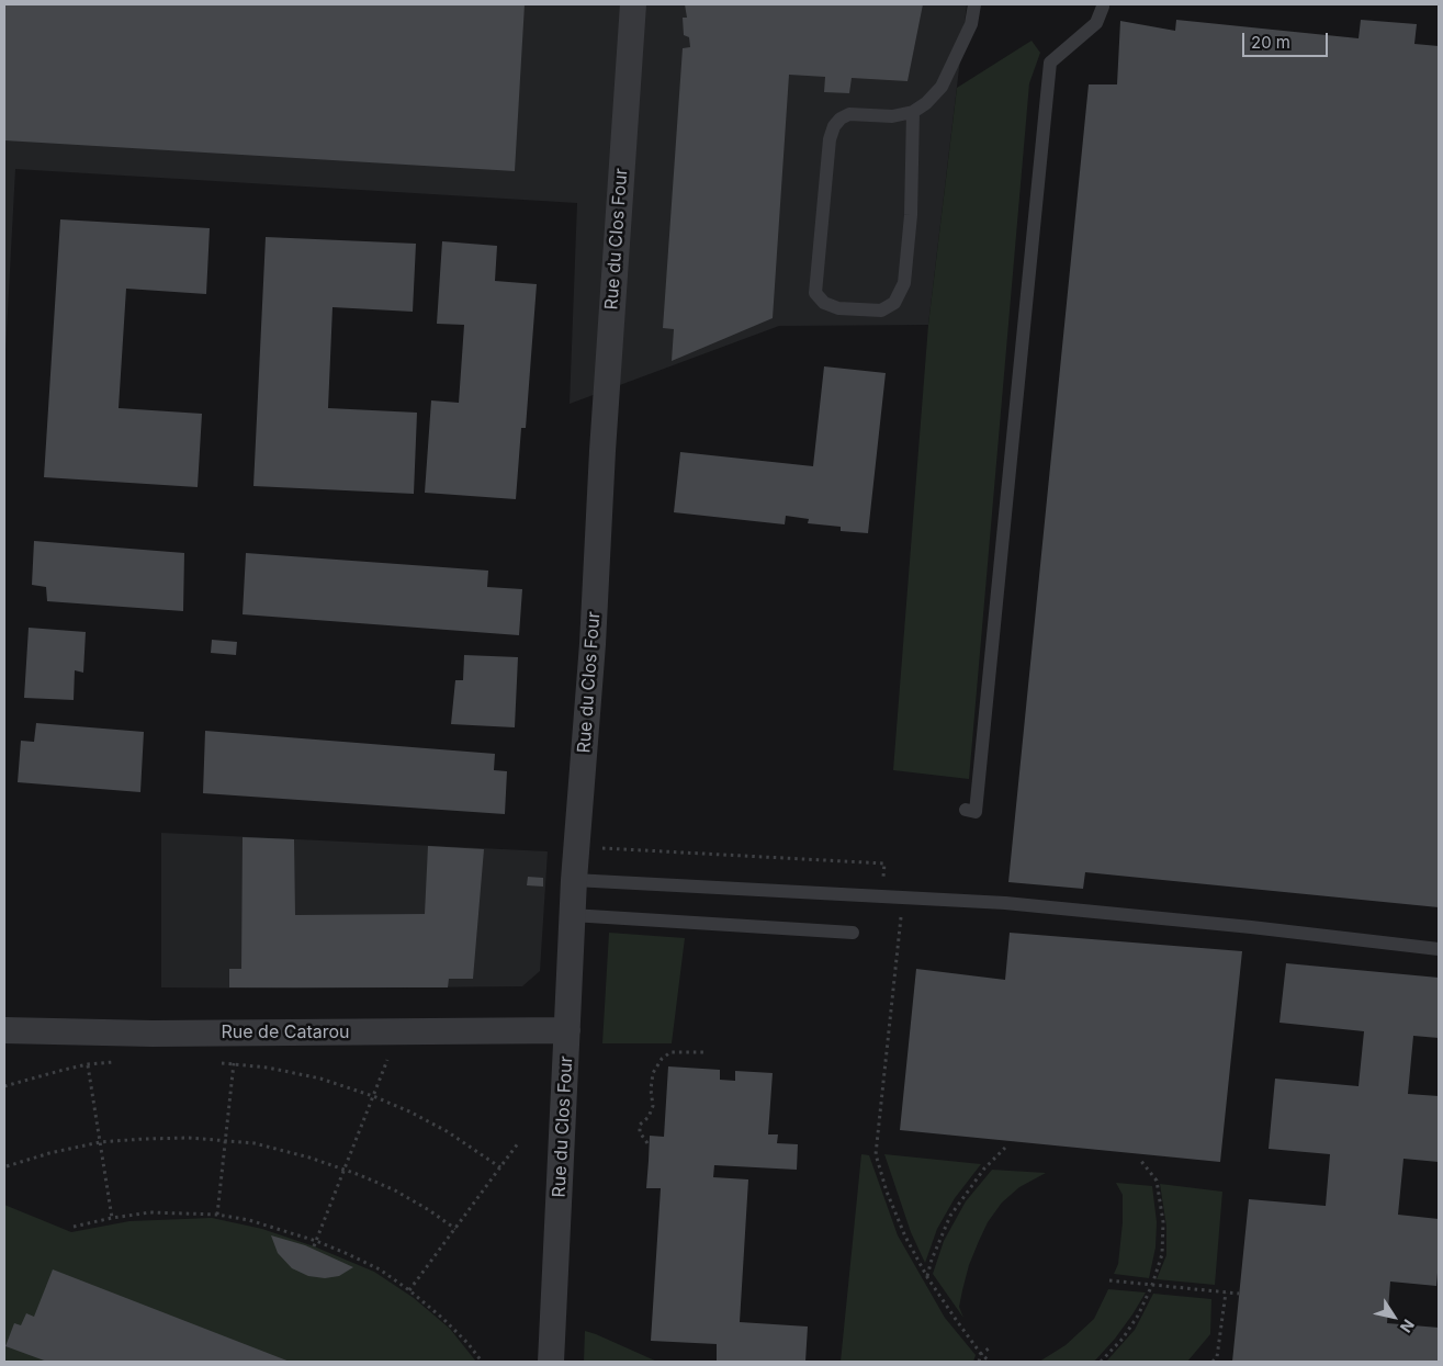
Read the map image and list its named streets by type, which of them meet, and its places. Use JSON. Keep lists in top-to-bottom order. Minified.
{"streets":{"street":["Rue du Clos Four","Rue de Catarou"]},"crossings":[["Rue du Clos Four","Rue de Catarou"]],"scale_bar":"20 m","north":"bottom right"}
